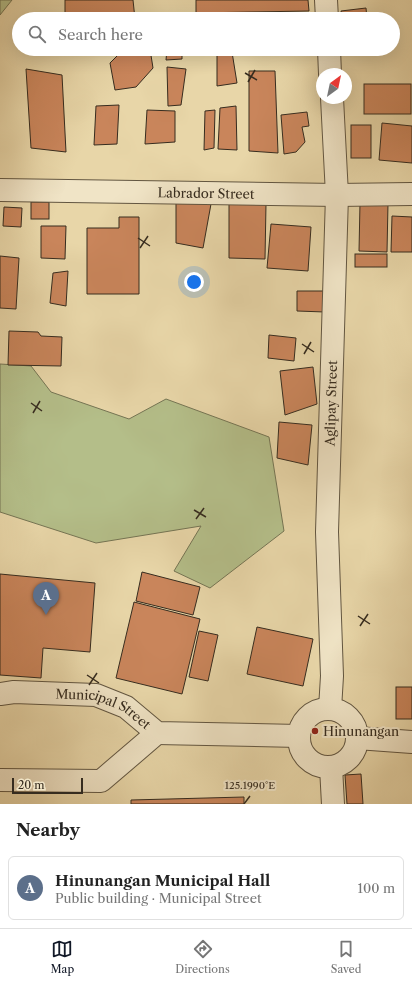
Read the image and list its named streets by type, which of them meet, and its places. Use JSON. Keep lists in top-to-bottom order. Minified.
{"streets":{"street":["Labrador Street","Aglipay Street","Municipal Street"]},"crossings":[["Labrador Street","Aglipay Street"],["Aglipay Street","Municipal Street"]],"places":["Hinunangan"],"scale_bar":"20 m","north":"top right","page":{"search":"Search here","pins":"A","scale":"20 m","heading":"Nearby","list":[{"mark":"A","name":"Hinunangan Municipal Hall","note":"Public building · Municipal Street","value":"100 m"}],"nav":["Map","Directions","Saved"]},"coordinates":["125.1990°E"]}
